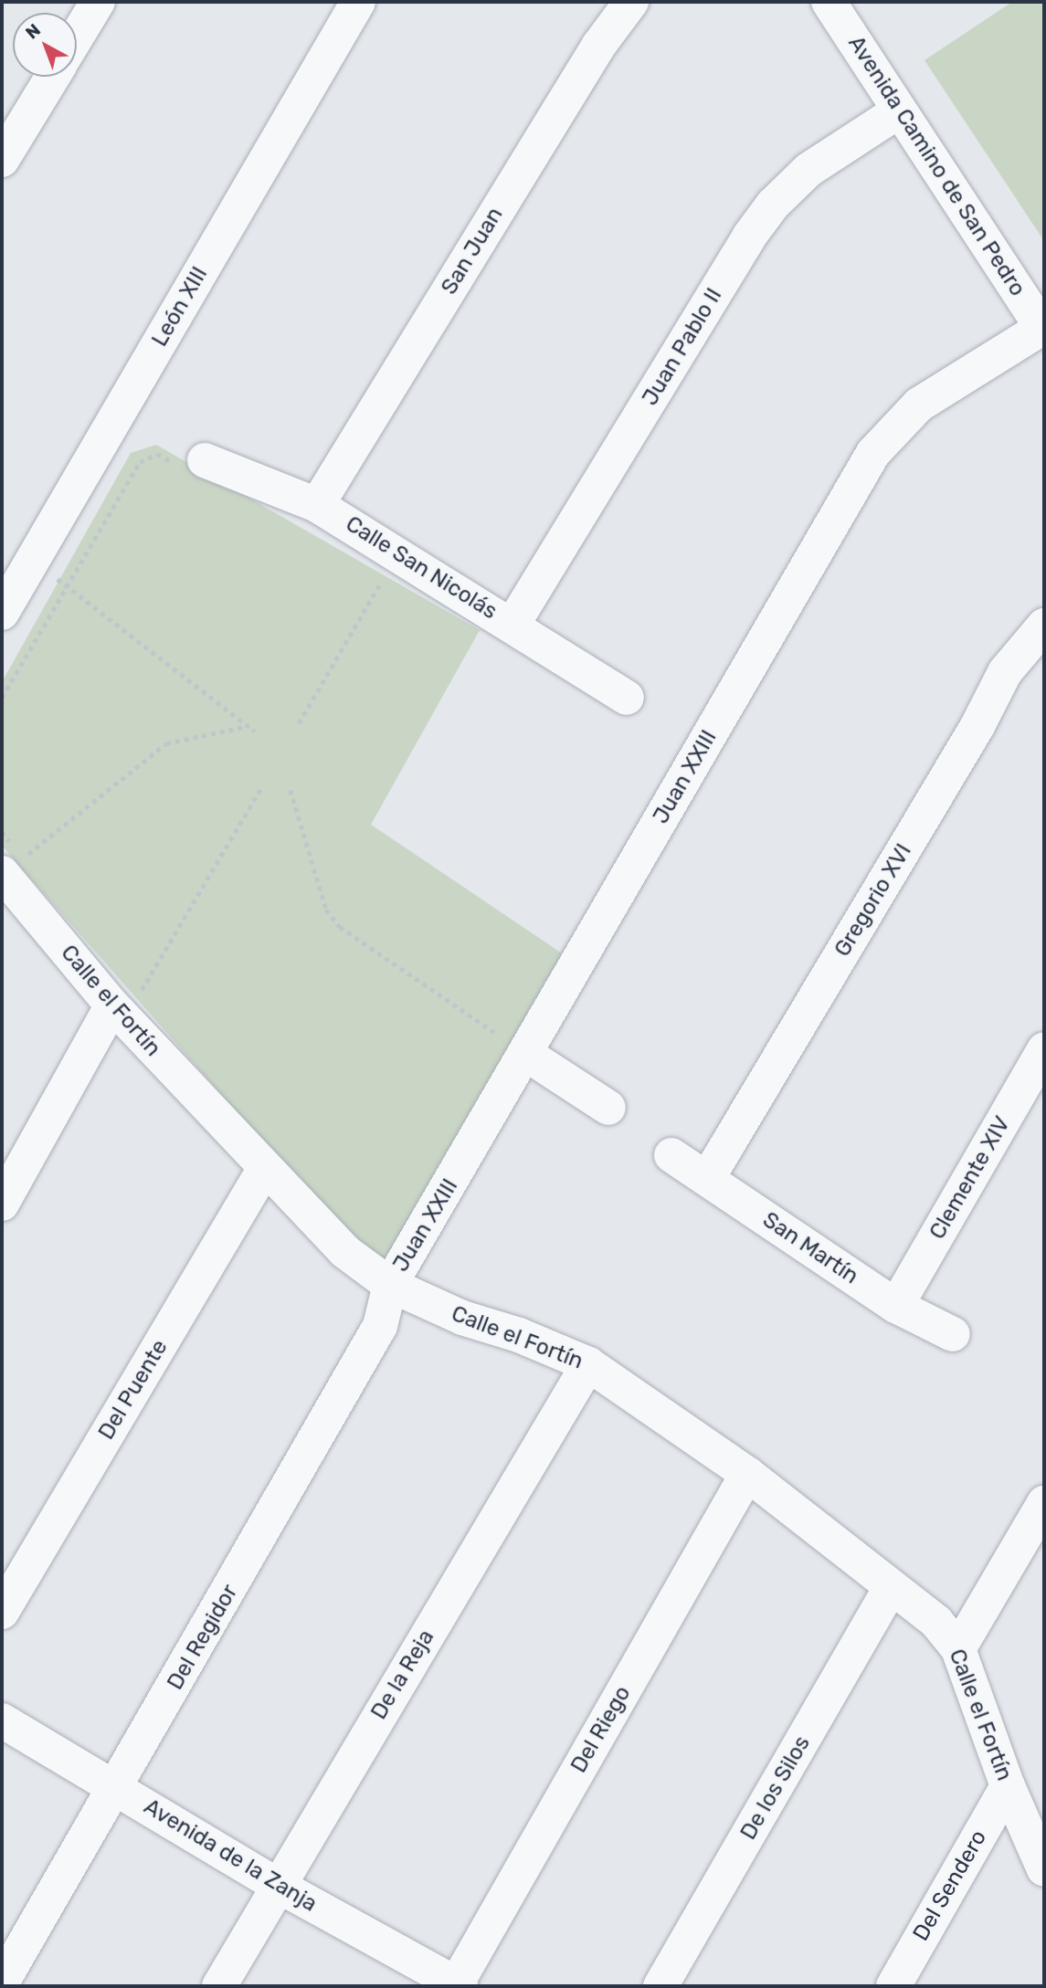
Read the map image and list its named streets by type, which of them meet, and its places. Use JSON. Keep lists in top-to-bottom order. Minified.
{"streets":{"street":["Avenida Camino de San Pedro","San Juan","León XIII","Juan Pablo II","Calle San Nicolás","Juan XXIII","Gregorio XVI","Calle el Fortín","Clemente XIV","San Martín","Del Puente","Del Regidor","De la Reja","Del Riego","De los Silos","Avenida de la Zanja","Del Sendero"]},"crossings":[["Avenida Camino de San Pedro","Juan Pablo II"],["Avenida Camino de San Pedro","Juan XXIII"],["San Juan","Calle San Nicolás"],["Juan Pablo II","Calle San Nicolás"],["Juan XXIII","Calle el Fortín"],["Juan XXIII","Del Regidor"],["Gregorio XVI","San Martín"],["Calle el Fortín","Del Puente"],["Calle el Fortín","Del Regidor"],["Calle el Fortín","De la Reja"],["Calle el Fortín","Del Riego"],["Calle el Fortín","De los Silos"],["Calle el Fortín","Del Sendero"],["Clemente XIV","San Martín"],["Del Regidor","Avenida de la Zanja"],["De la Reja","Avenida de la Zanja"],["Del Riego","Avenida de la Zanja"]],"north":"top left"}
